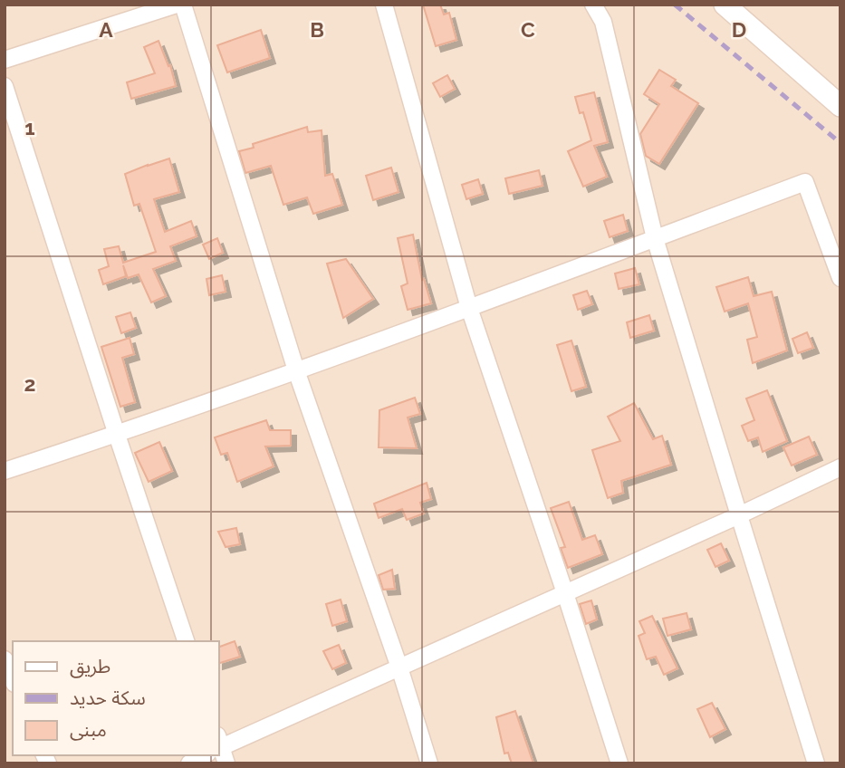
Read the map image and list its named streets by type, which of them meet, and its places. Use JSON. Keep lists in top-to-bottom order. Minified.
{"legend":["طريق","سكة حديد","مبنى"],"grid":{"columns":["A","B","C","D"],"rows":["1","2"]}}
